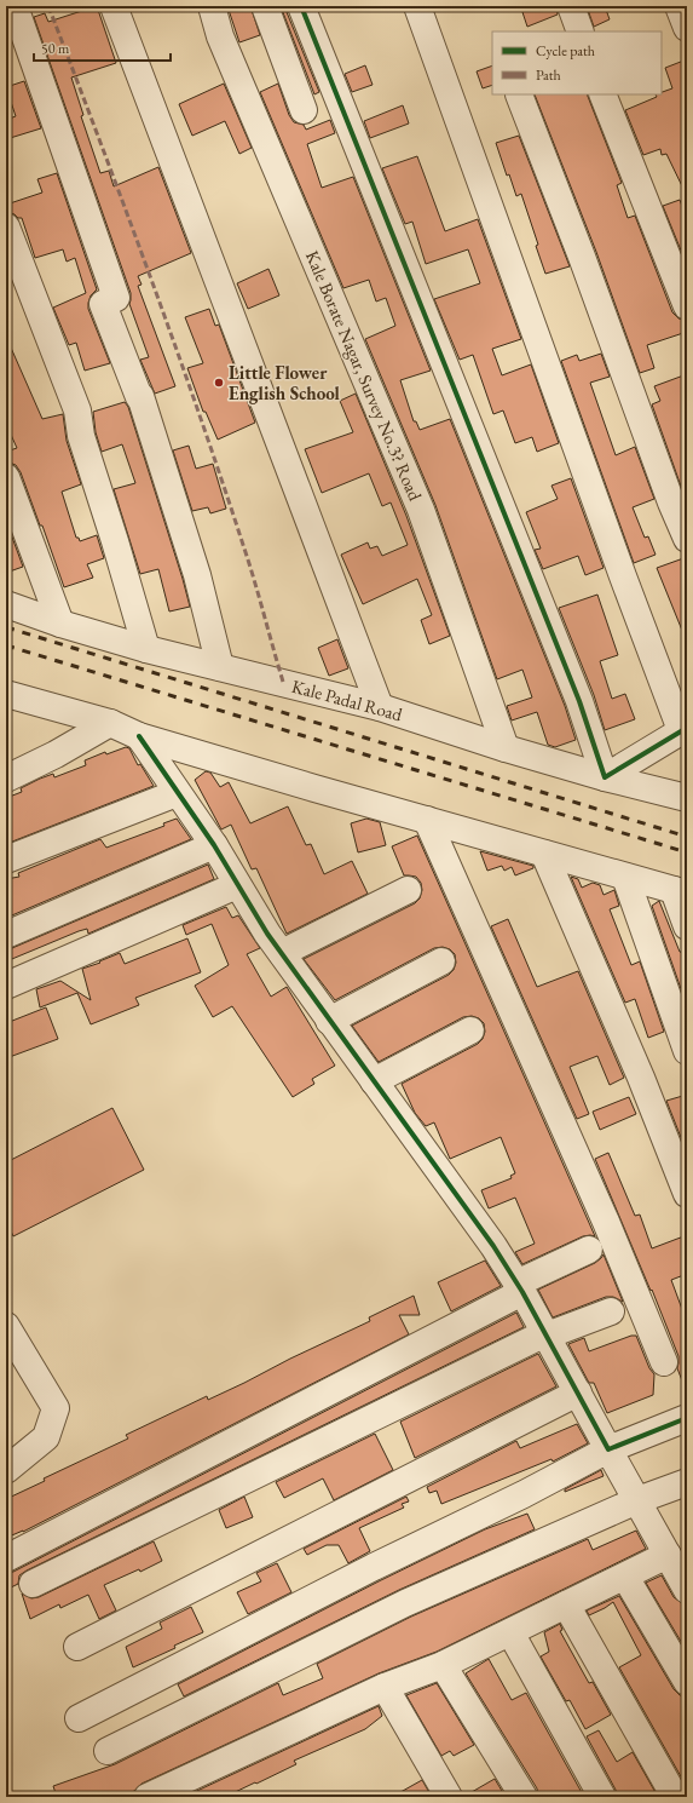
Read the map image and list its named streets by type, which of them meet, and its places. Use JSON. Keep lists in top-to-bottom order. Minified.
{"streets":{"street":["Kale Borate Nagar, Survey No.3? Road","Kale Padal Road"]},"crossings":[["Kale Borate Nagar, Survey No.3? Road","Kale Padal Road"]],"places":["Little Flower English School"],"legend":["Cycle path","Path"],"scale_bar":"50 m"}
